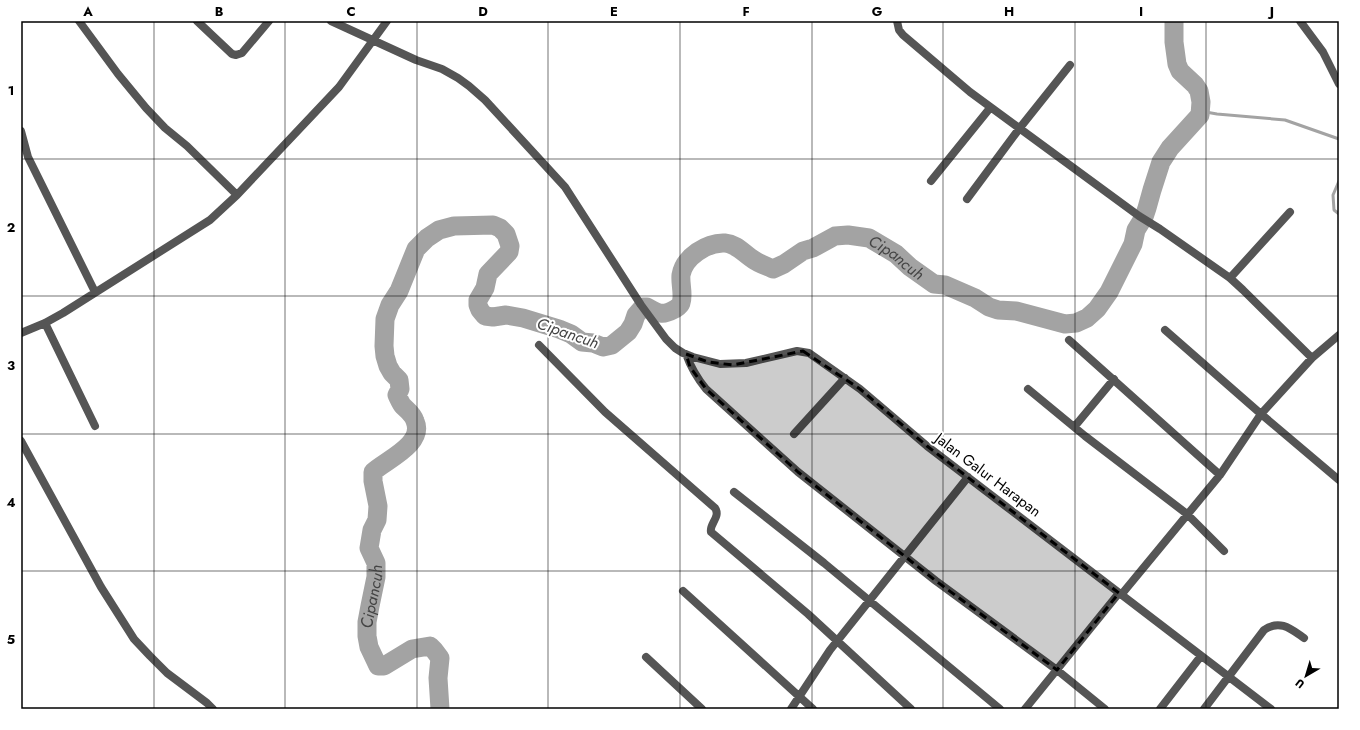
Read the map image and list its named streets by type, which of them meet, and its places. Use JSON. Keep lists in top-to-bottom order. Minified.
{"streets":{"street":["Jalan Galur Harapan"]},"water":["Cipancuh"],"north":"bottom left","grid":{"columns":["A","B","C","D","E","F","G","H","I","J"],"rows":["1","2","3","4","5"]}}
